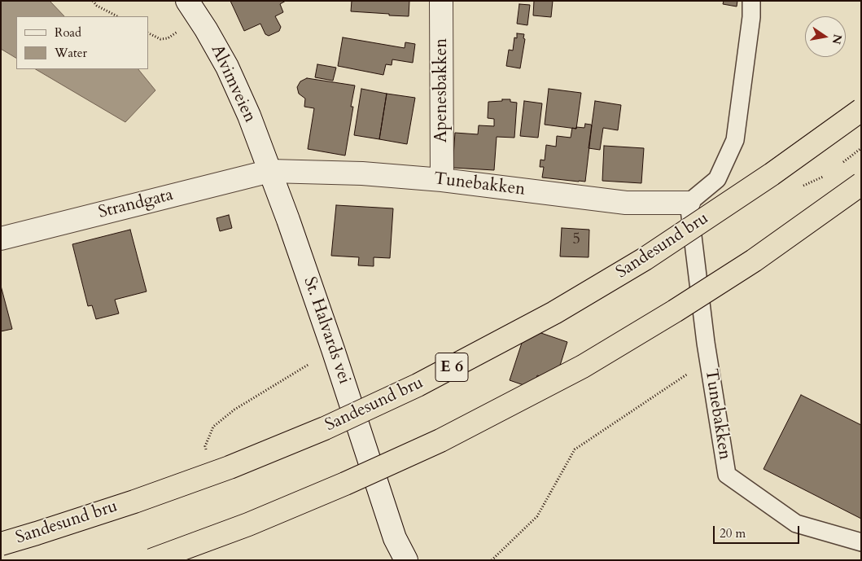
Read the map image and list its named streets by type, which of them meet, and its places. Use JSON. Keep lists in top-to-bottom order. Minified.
{"streets":{"highway":["Sandesund bru","E 6"],"street":["Alvimveien","Apenesbakken","Tunebakken","Strandgata","St. Halvards vei"]},"crossings":[["Alvimveien","Tunebakken"],["Alvimveien","Strandgata"],["Alvimveien","St. Halvards vei"],["Apenesbakken","Tunebakken"],["Tunebakken","Strandgata"],["Tunebakken","St. Halvards vei"],["Strandgata","St. Halvards vei"]],"house_numbers":["5"],"legend":["Road","Water"],"scale_bar":"20 m","north":"right"}
